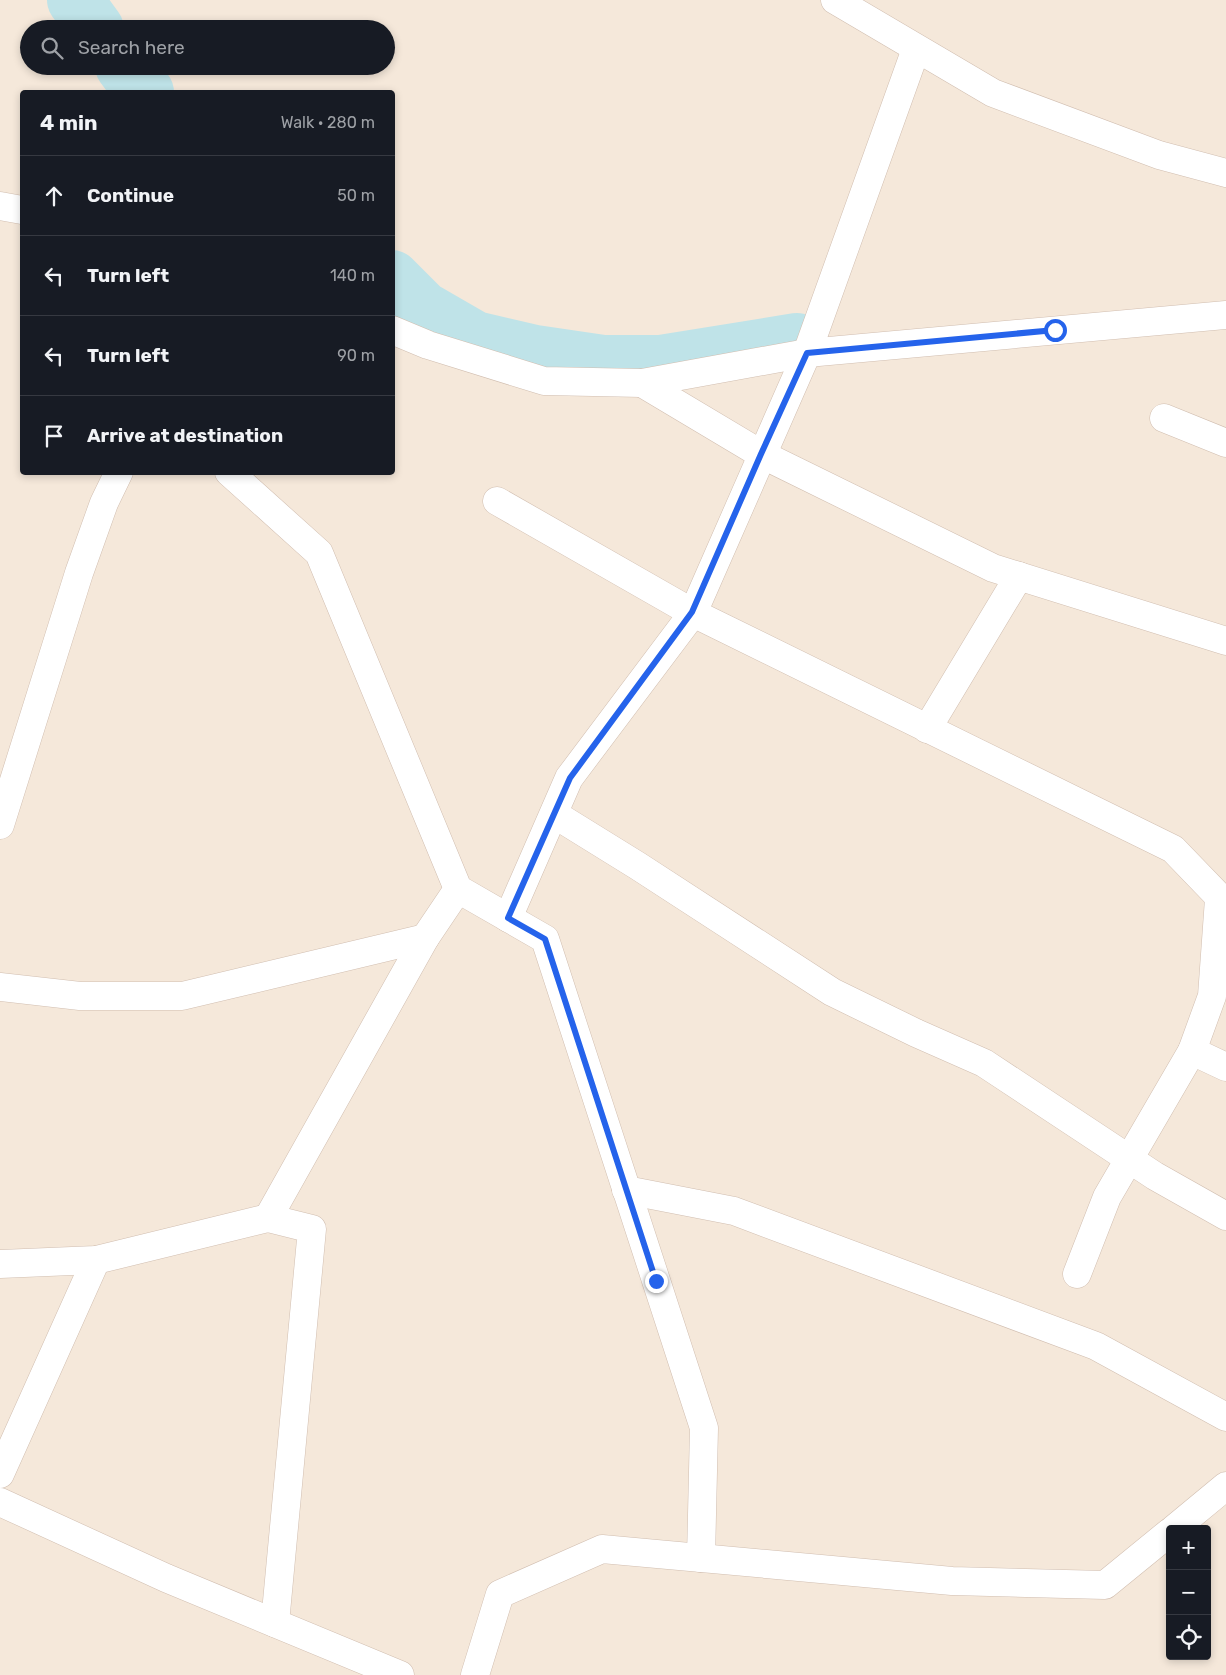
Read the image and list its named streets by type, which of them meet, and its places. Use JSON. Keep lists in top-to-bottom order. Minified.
{"page":{"search":"Search here","heading":["4 min","Walk · 280 m"],"list":[["Continue","50 m"],["Turn left","140 m"],["Turn left","90 m"],"Arrive at destination"],"map_buttons":["+","−"]}}
